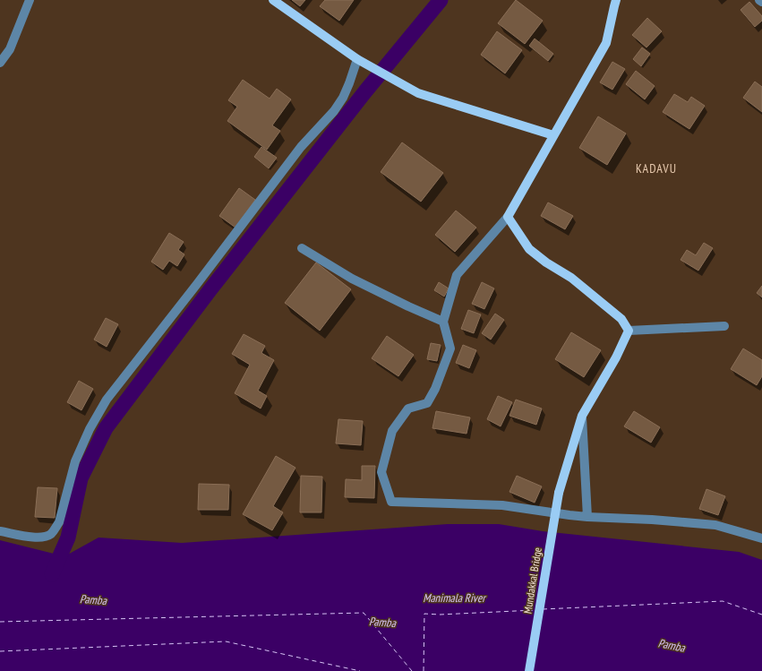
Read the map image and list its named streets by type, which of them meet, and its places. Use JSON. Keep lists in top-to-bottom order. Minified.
{"streets":{"main road":["Mundakkal Bridge"]},"districts":["KADAVU"],"water":["Manimala River","Pamba"]}
